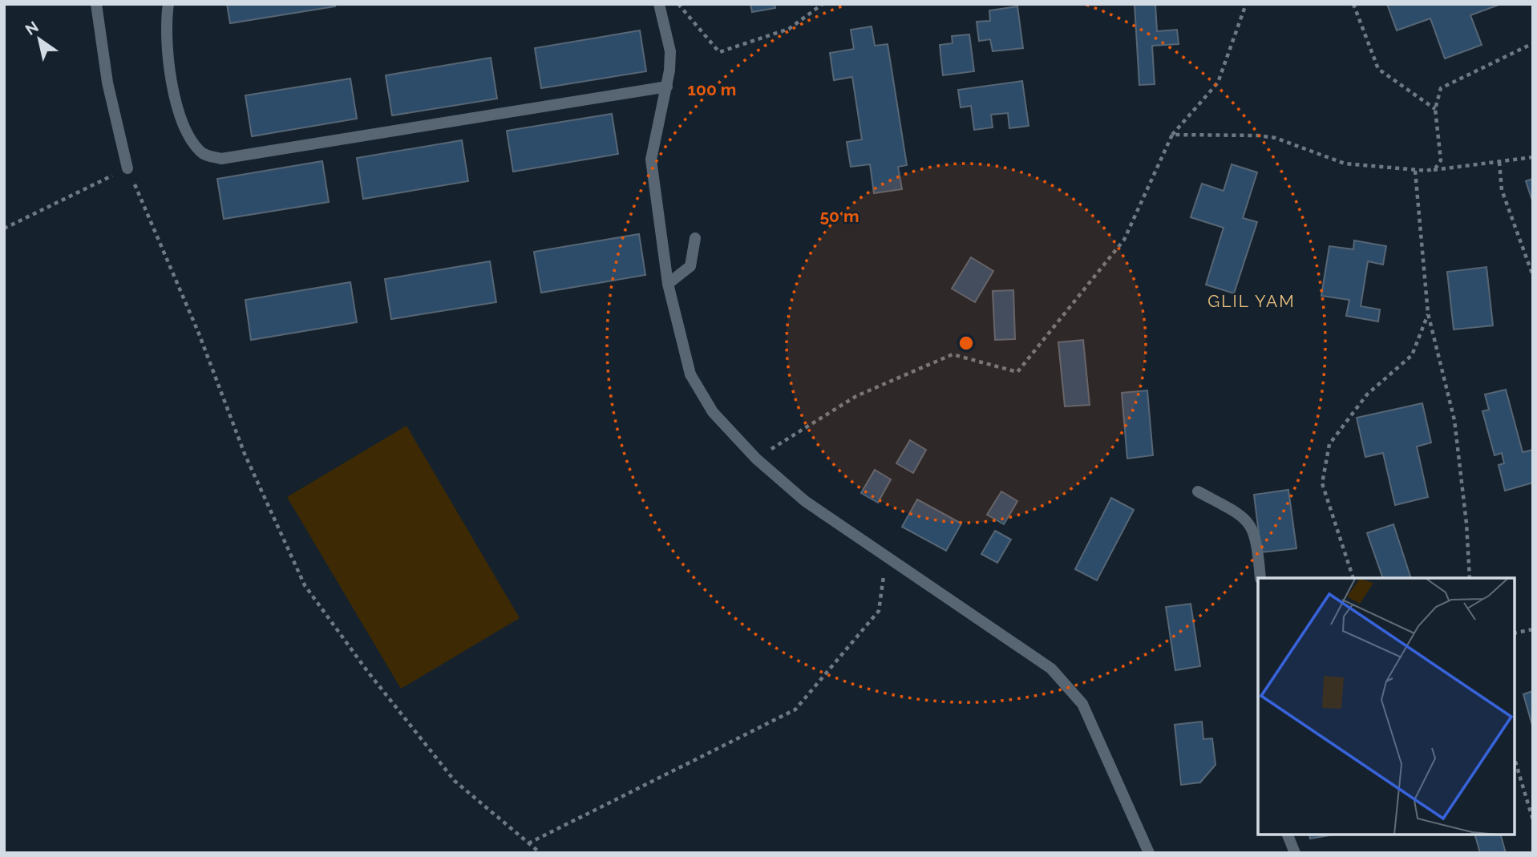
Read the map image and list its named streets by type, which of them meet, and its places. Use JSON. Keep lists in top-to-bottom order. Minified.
{"districts":["GLIL YAM"],"north":"top left","rings":["100 m","50 m"]}
